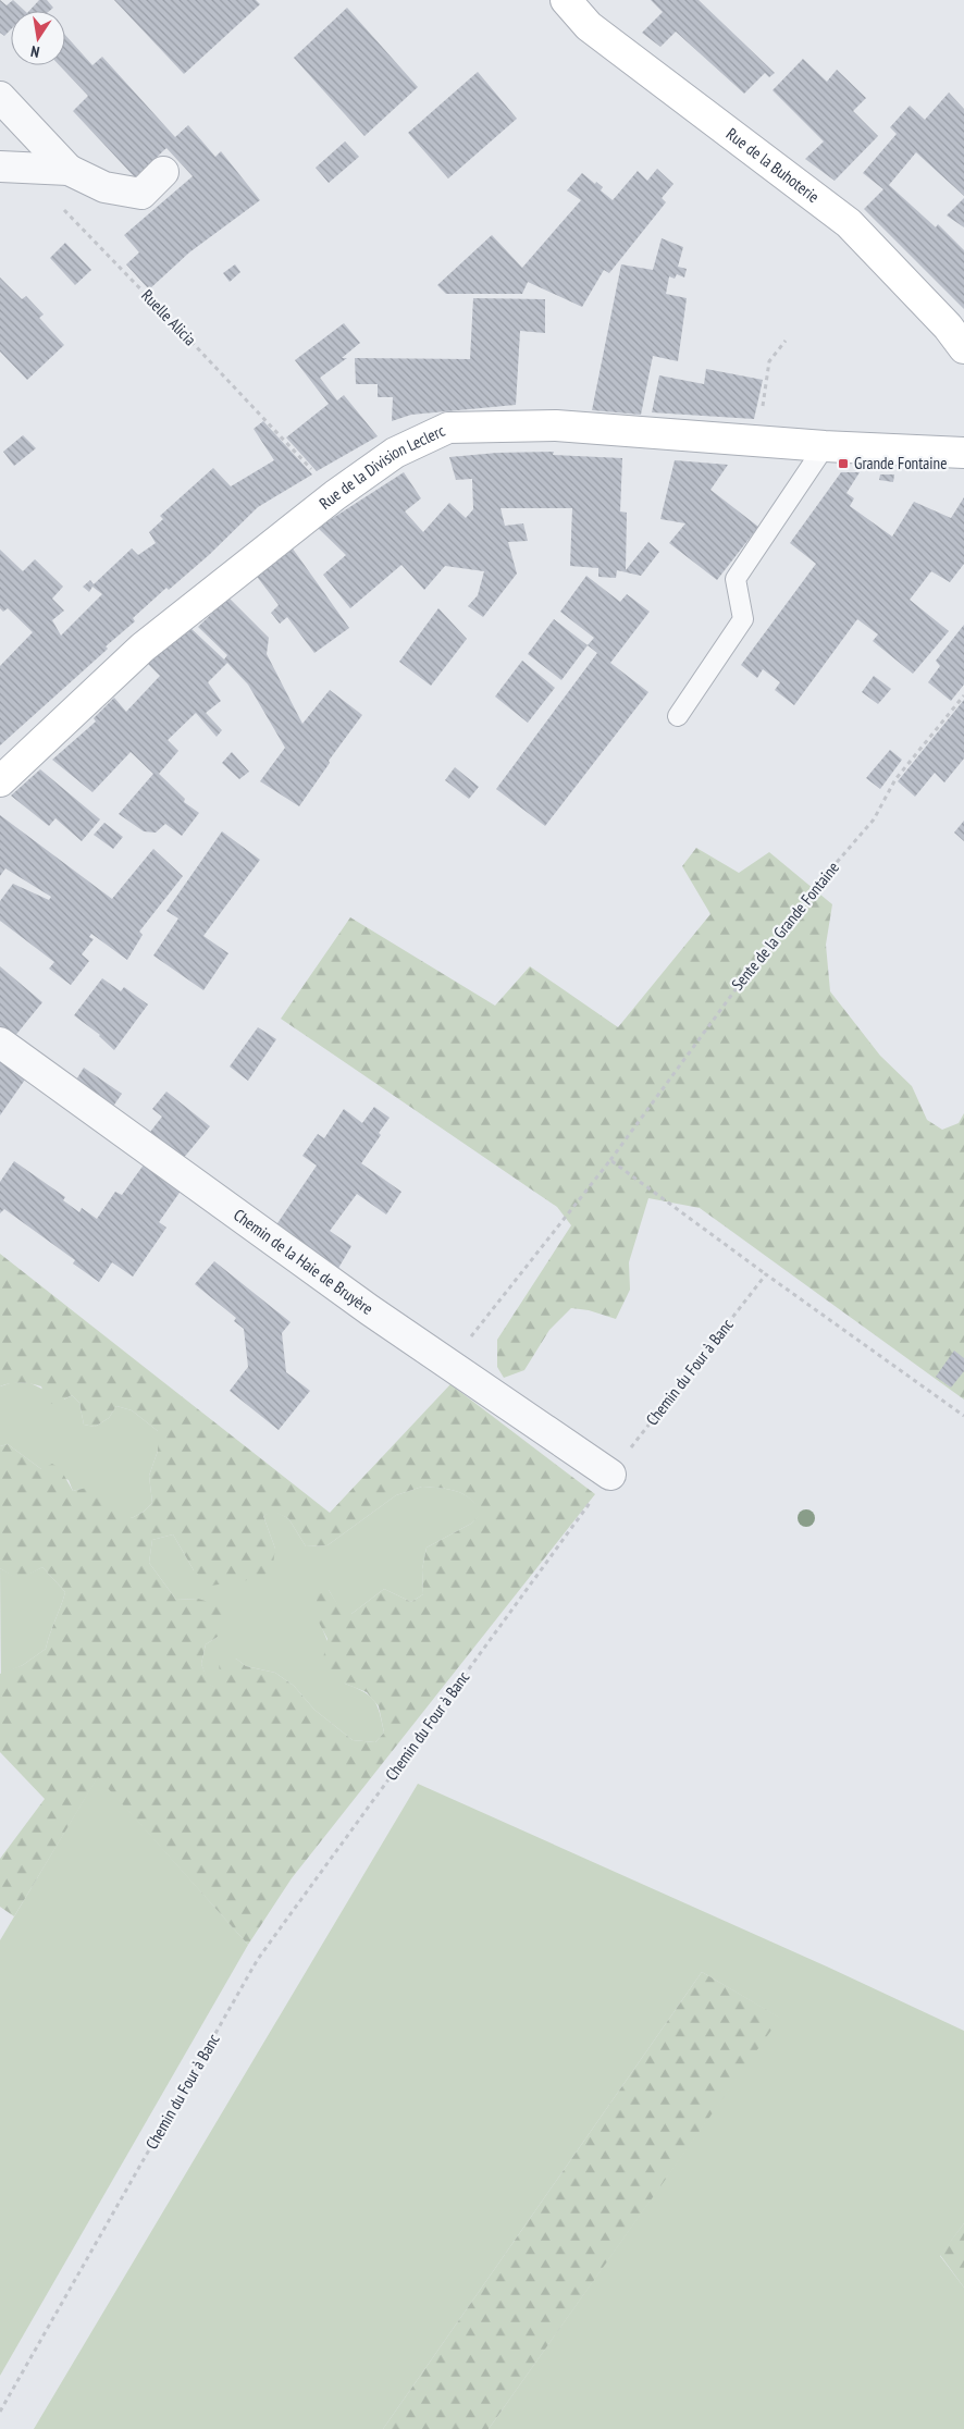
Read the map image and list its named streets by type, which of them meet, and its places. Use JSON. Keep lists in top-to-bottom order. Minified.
{"streets":{"main road":["Rue de la Buhoterie","Rue de la Division Leclerc"],"street":["Chemin de la Haie de Bruyère"],"path":["Ruelle Alicia","Sente de la Grande Fontaine","Chemin du Four à Banc"]},"crossings":[["Ruelle Alicia","Rue de la Division Leclerc"],["Sente de la Grande Fontaine","Chemin de la Haie de Bruyère"],["Chemin de la Haie de Bruyère","Chemin du Four à Banc"]],"places":{"transit":["Grande Fontaine"]},"north":"bottom"}
